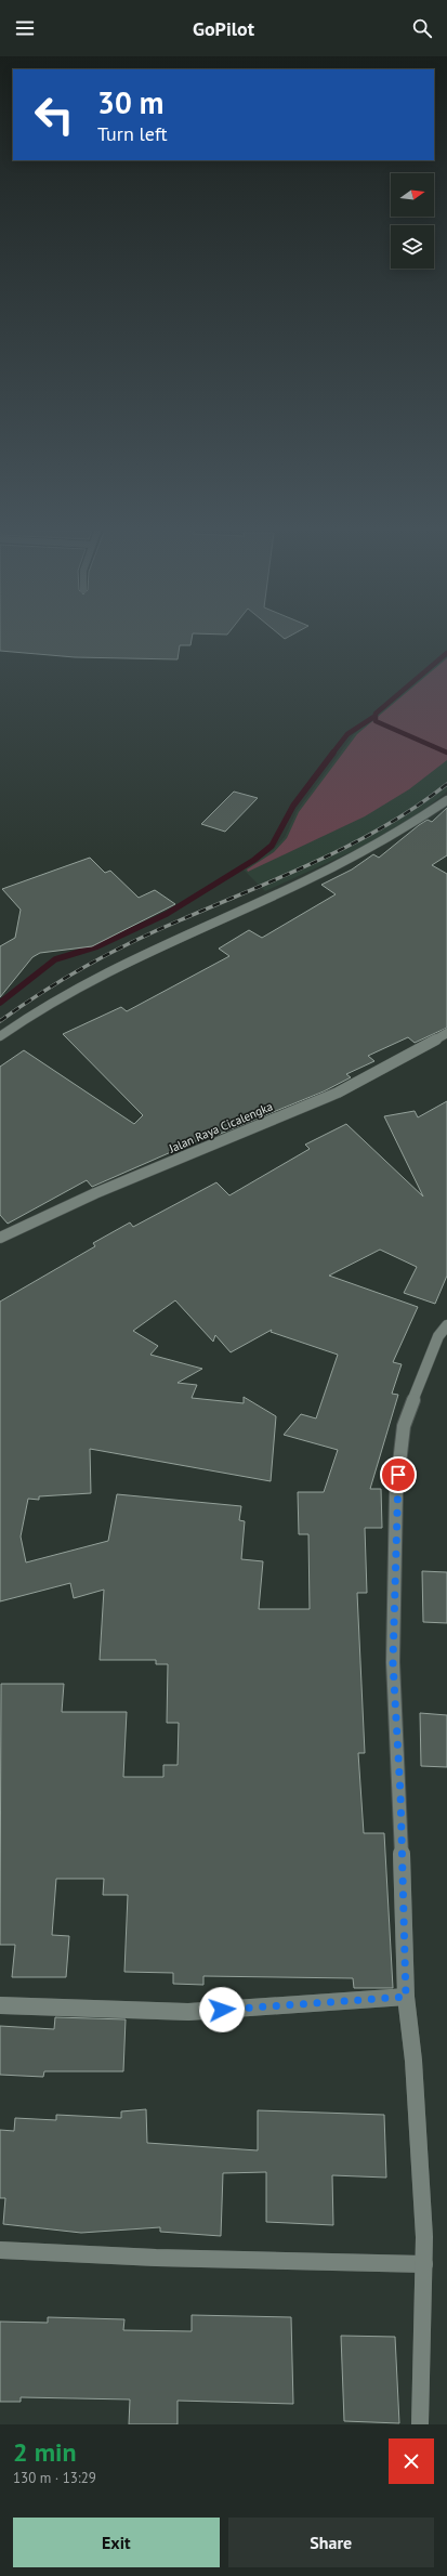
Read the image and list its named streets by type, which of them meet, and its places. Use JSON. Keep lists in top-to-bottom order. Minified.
{"streets":{"street":["Jalan Raya Cicalengka"]},"north":"right","page":{"header":"GoPilot","turn":["30 m","Turn left"],"heading":["2 min","130 m · 13:29"],"buttons":["Exit","Share"]}}
